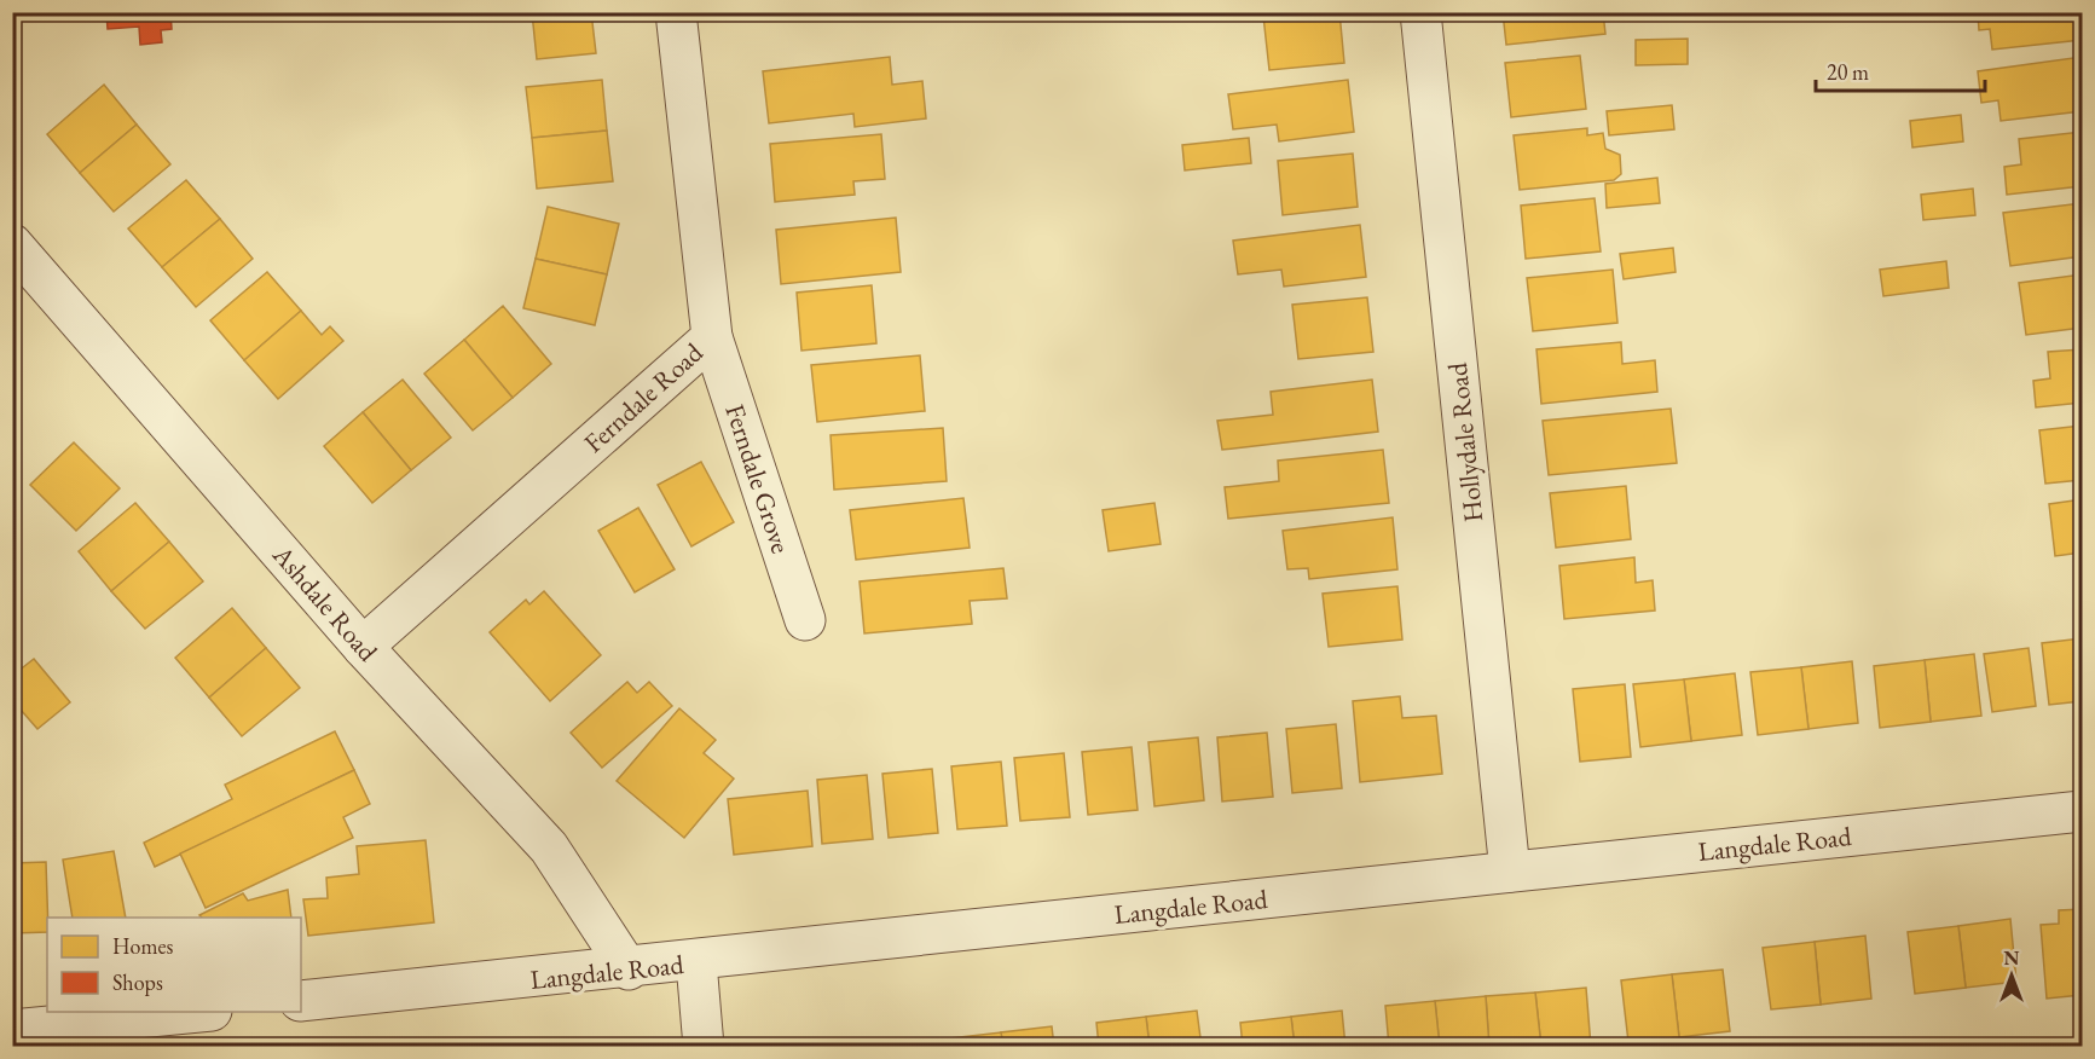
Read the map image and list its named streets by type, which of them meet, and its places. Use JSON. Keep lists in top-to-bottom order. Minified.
{"streets":{"street":["Ferndale Road","Hollydale Road","Ferndale Grove","Ashdale Road","Langdale Road"]},"crossings":[["Ferndale Road","Ferndale Grove"],["Ferndale Road","Ashdale Road"],["Hollydale Road","Langdale Road"],["Ashdale Road","Langdale Road"]],"legend":["Homes","Shops"],"scale_bar":"20 m","north":"top"}
